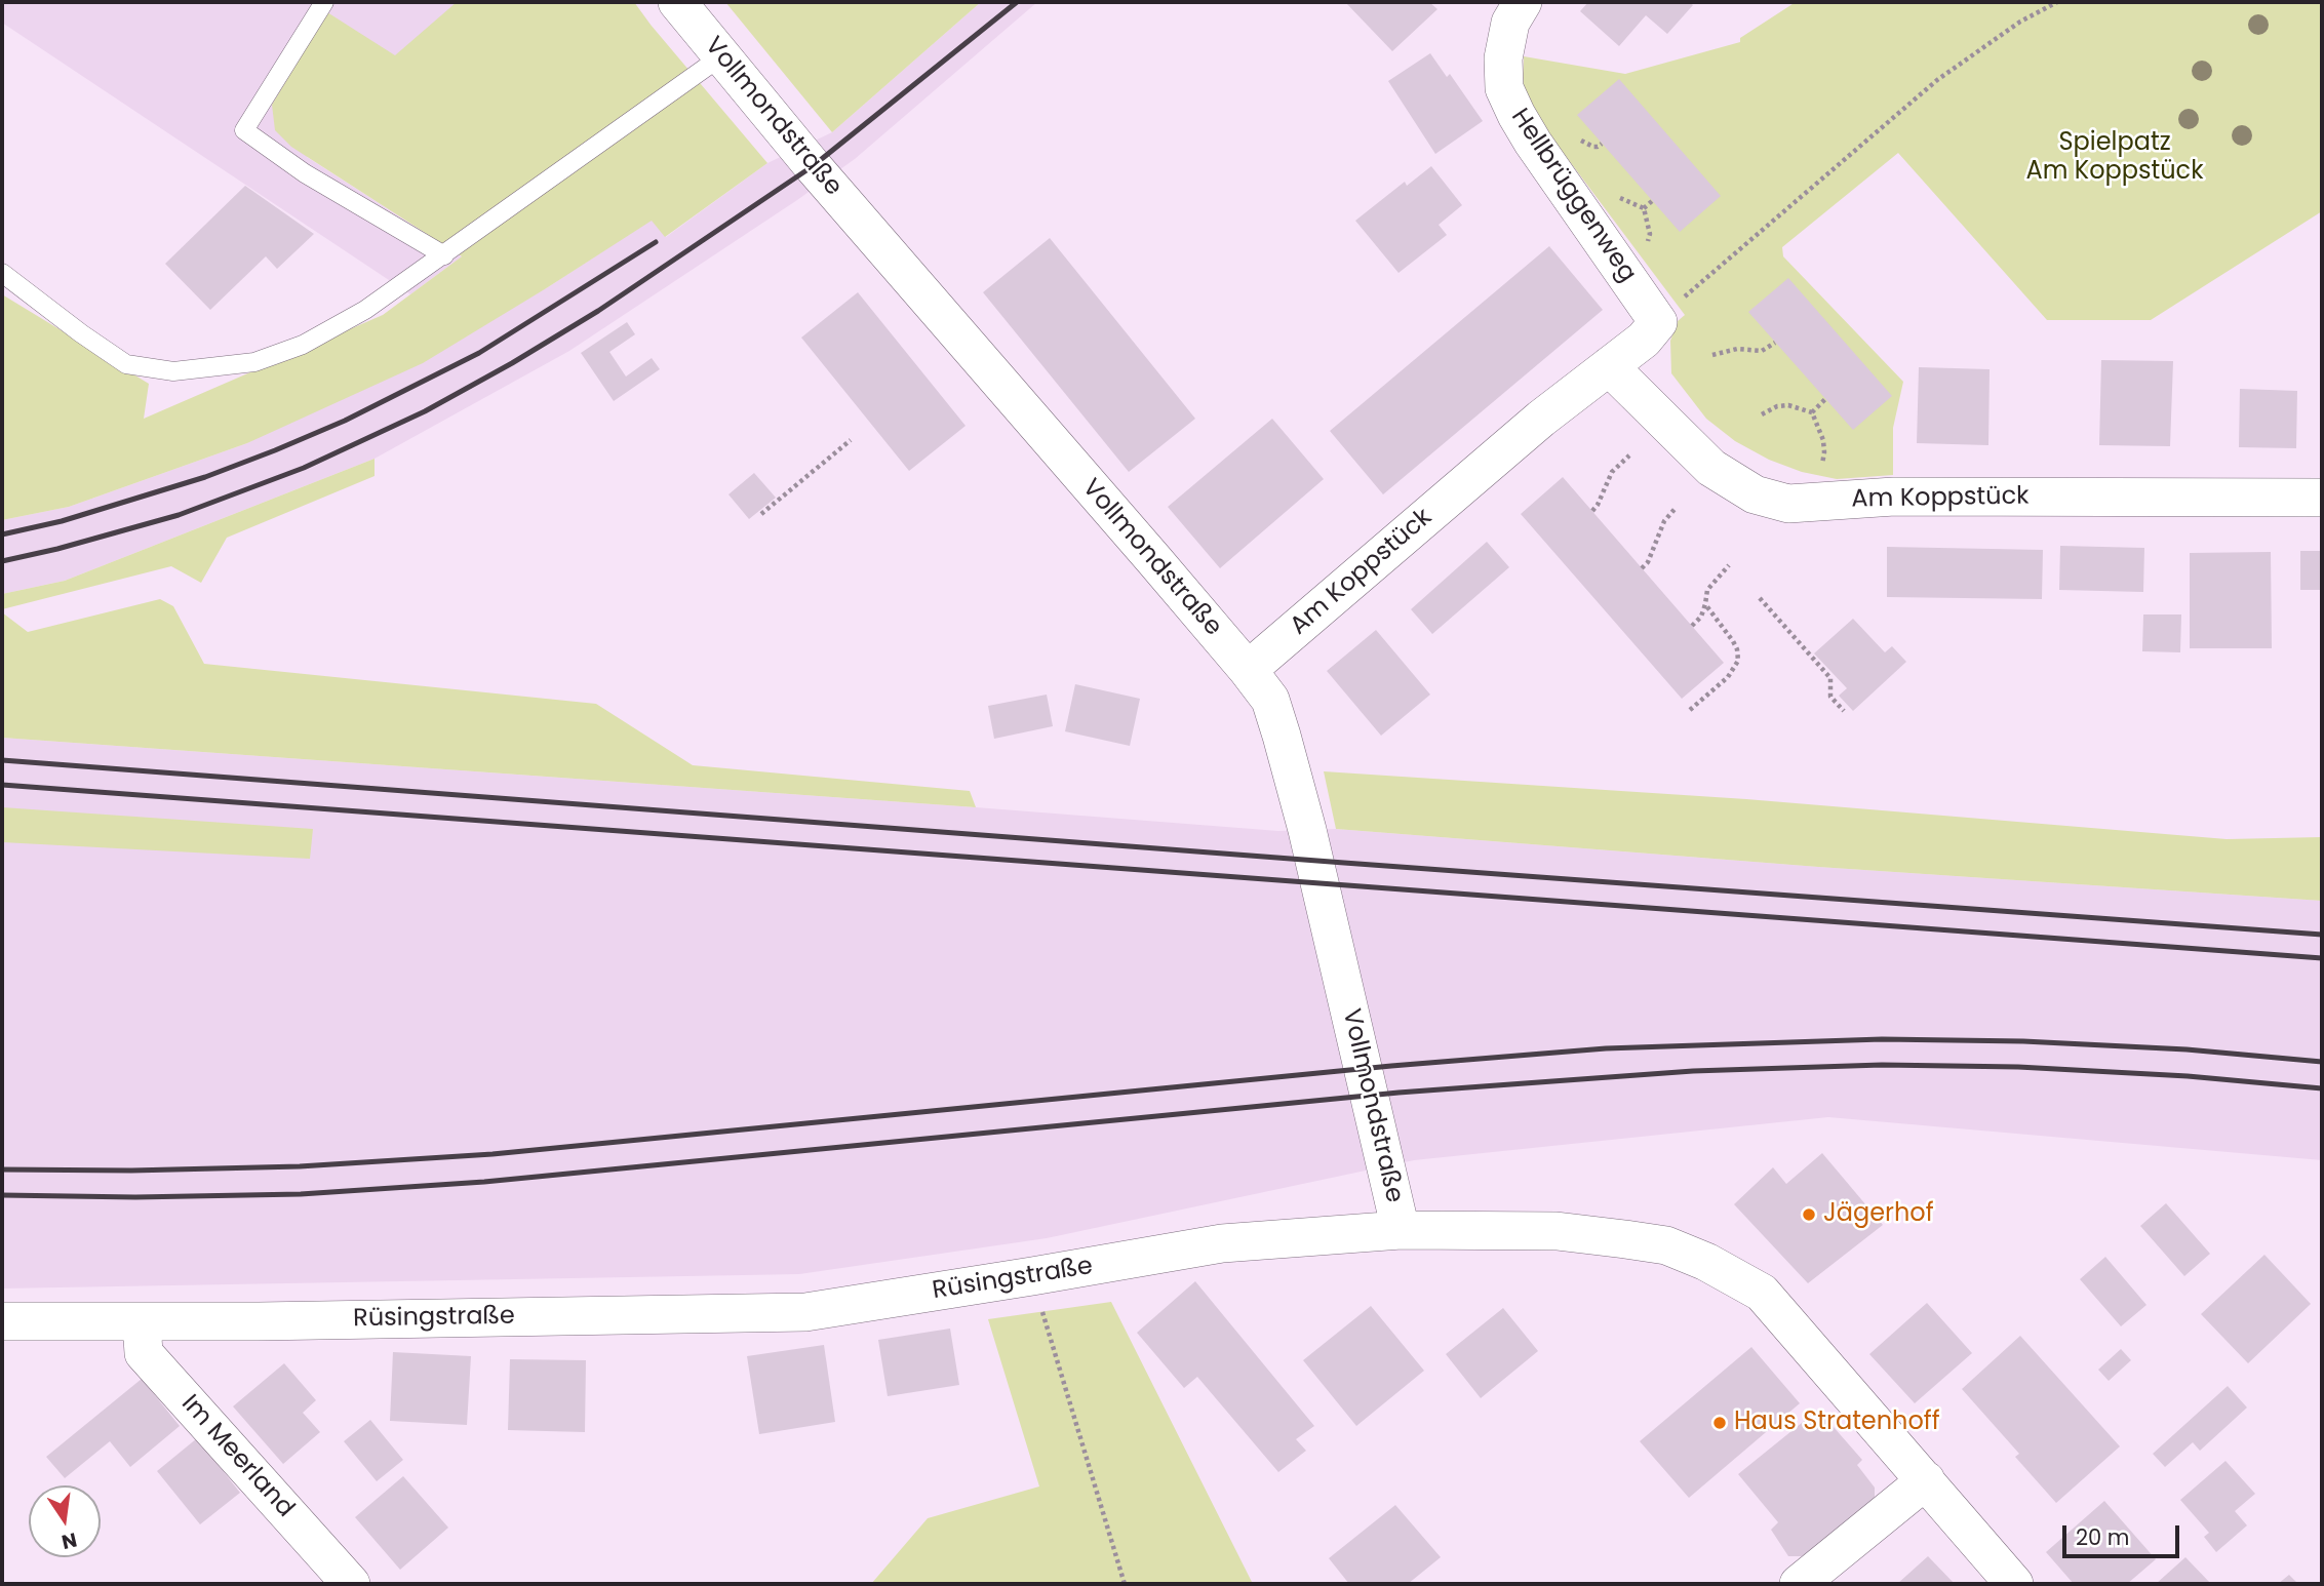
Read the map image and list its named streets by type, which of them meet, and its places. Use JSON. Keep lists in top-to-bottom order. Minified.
{"streets":{"street":["Vollmondstraße","Hellbrüggenweg","Am Koppstück","Rüsingstraße","Im Meerland"]},"crossings":[["Vollmondstraße","Am Koppstück"],["Vollmondstraße","Rüsingstraße"],["Hellbrüggenweg","Am Koppstück"],["Rüsingstraße","Im Meerland"]],"parks":["Spielpatz Am Koppstück"],"places":["Jägerhof","Haus Stratenhoff"],"scale_bar":"20 m","north":"bottom"}
